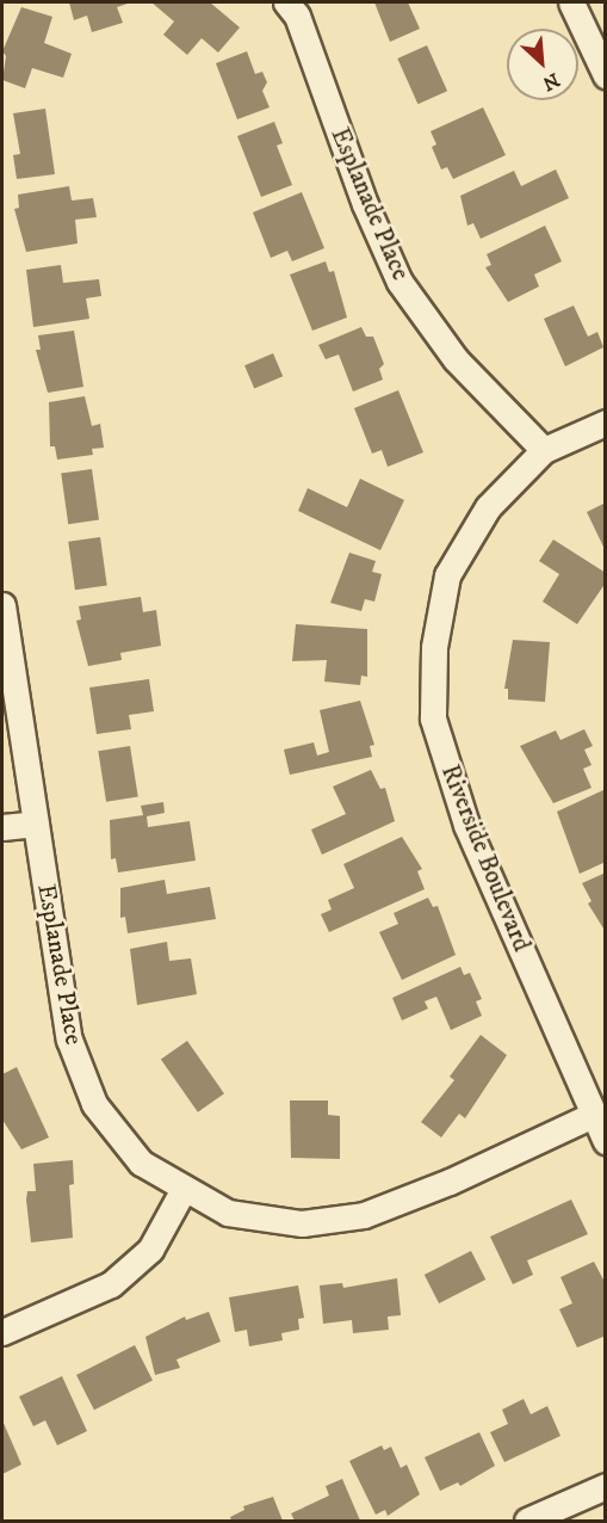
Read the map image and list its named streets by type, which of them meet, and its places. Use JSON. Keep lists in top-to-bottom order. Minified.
{"streets":{"street":["Esplanade Place","Riverside Boulevard"]},"crossings":[["Esplanade Place","Riverside Boulevard"]],"north":"bottom right"}
